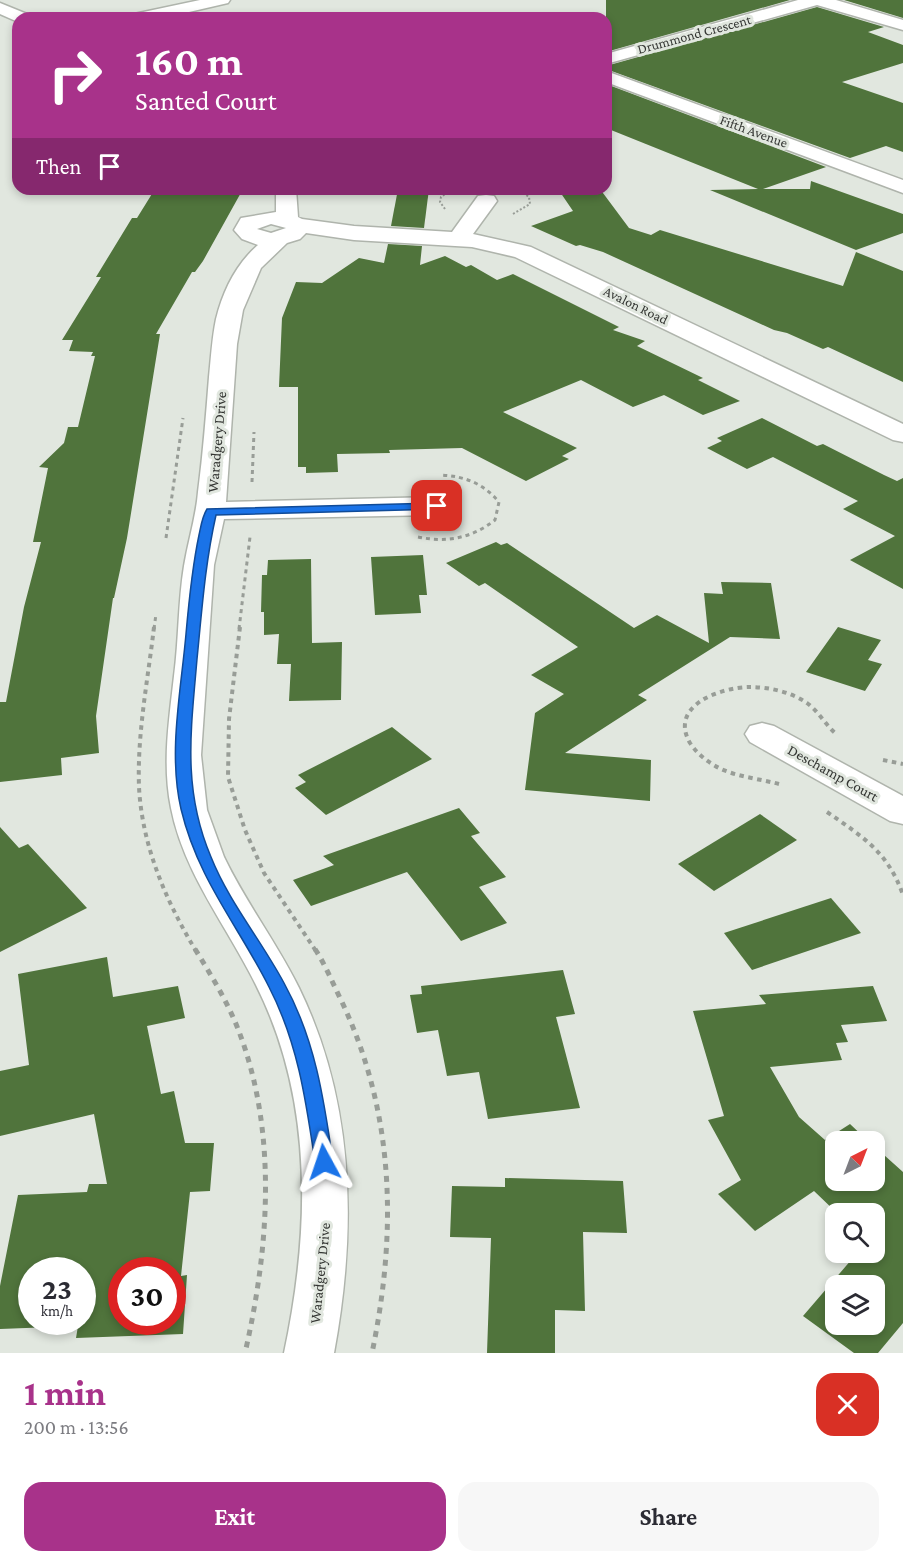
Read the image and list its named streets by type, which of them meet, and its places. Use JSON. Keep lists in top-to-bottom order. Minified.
{"streets":{"street":["Drummond Crescent","Fifth Avenue","Avalon Road","Waradgery Drive","Deschamp Court"]},"crossings":[["Avalon Road","Waradgery Drive"]],"north":"top right","page":{"turn":["160 m","Santed Court"],"then":"Then","speed":"23 km/h","limit":"30","heading":["1 min","200 m · 13:56"],"buttons":["Exit","Share"]}}
